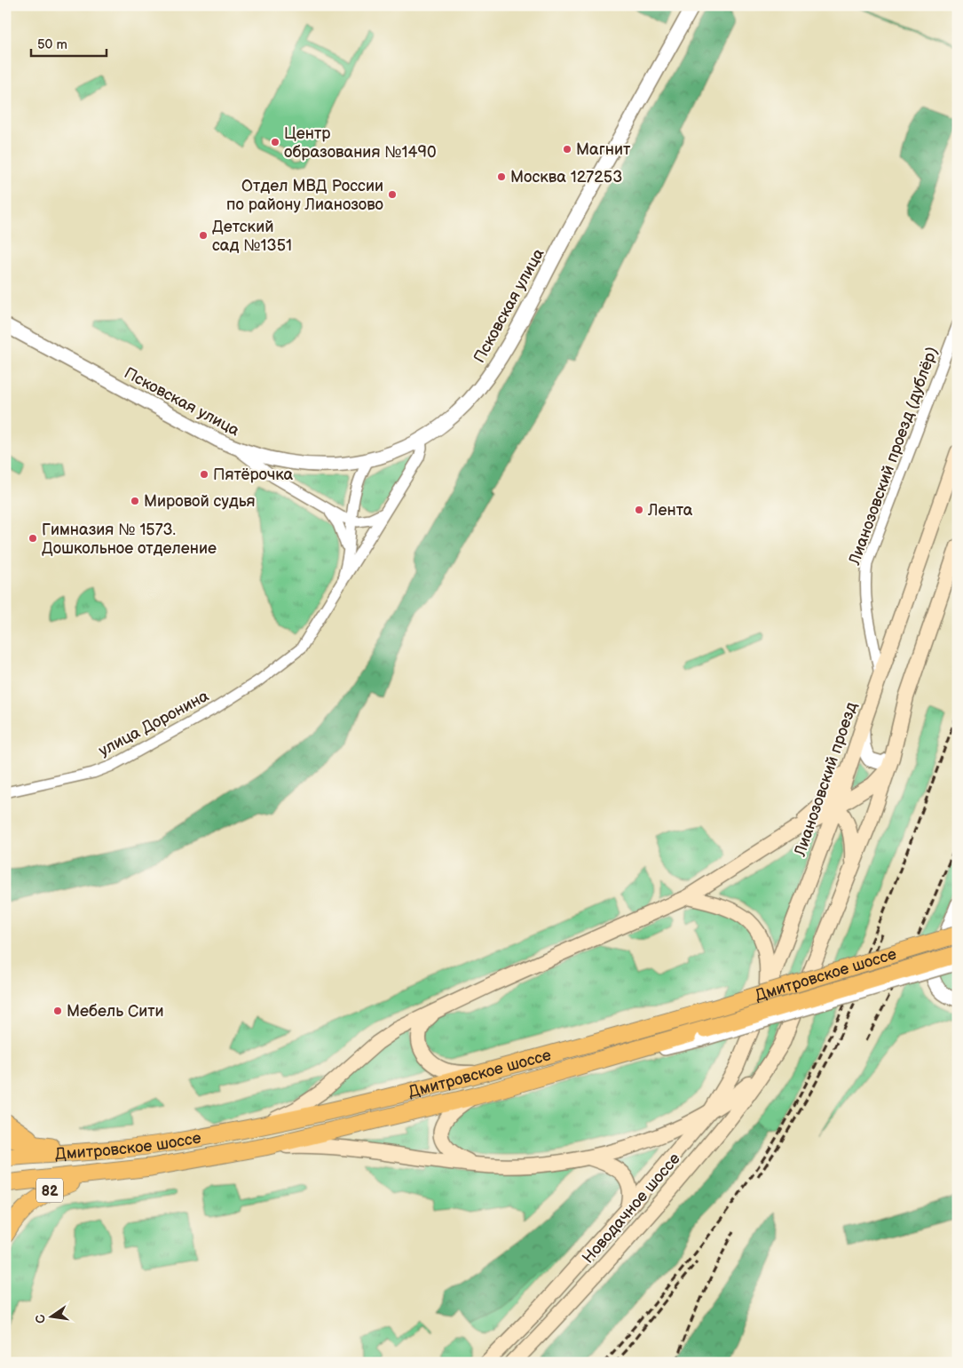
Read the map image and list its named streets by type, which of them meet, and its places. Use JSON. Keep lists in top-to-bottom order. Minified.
{"streets":{"main road":["Лианозовский проезд","Дмитровское шоссе","82","Новодачное шоссе"],"street":["Псковская улица","Лианозовский проезд (дублёр)","улица Доронина"]},"crossings":[["Лианозовский проезд (дублёр)","Лианозовский проезд"],["Лианозовский проезд","Новодачное шоссе"],["Дмитровское шоссе","82"]],"places":["Центр образования №1490","Магнит","Москва 127253","Отдел МВД России по району Лианозово","Детский сад №1351","Пятёрочка","Мировой судья","Лента","Гимназия № 1573. Дошкольное отделение","Мебель Сити"],"scale_bar":"50 m","north":"left"}
